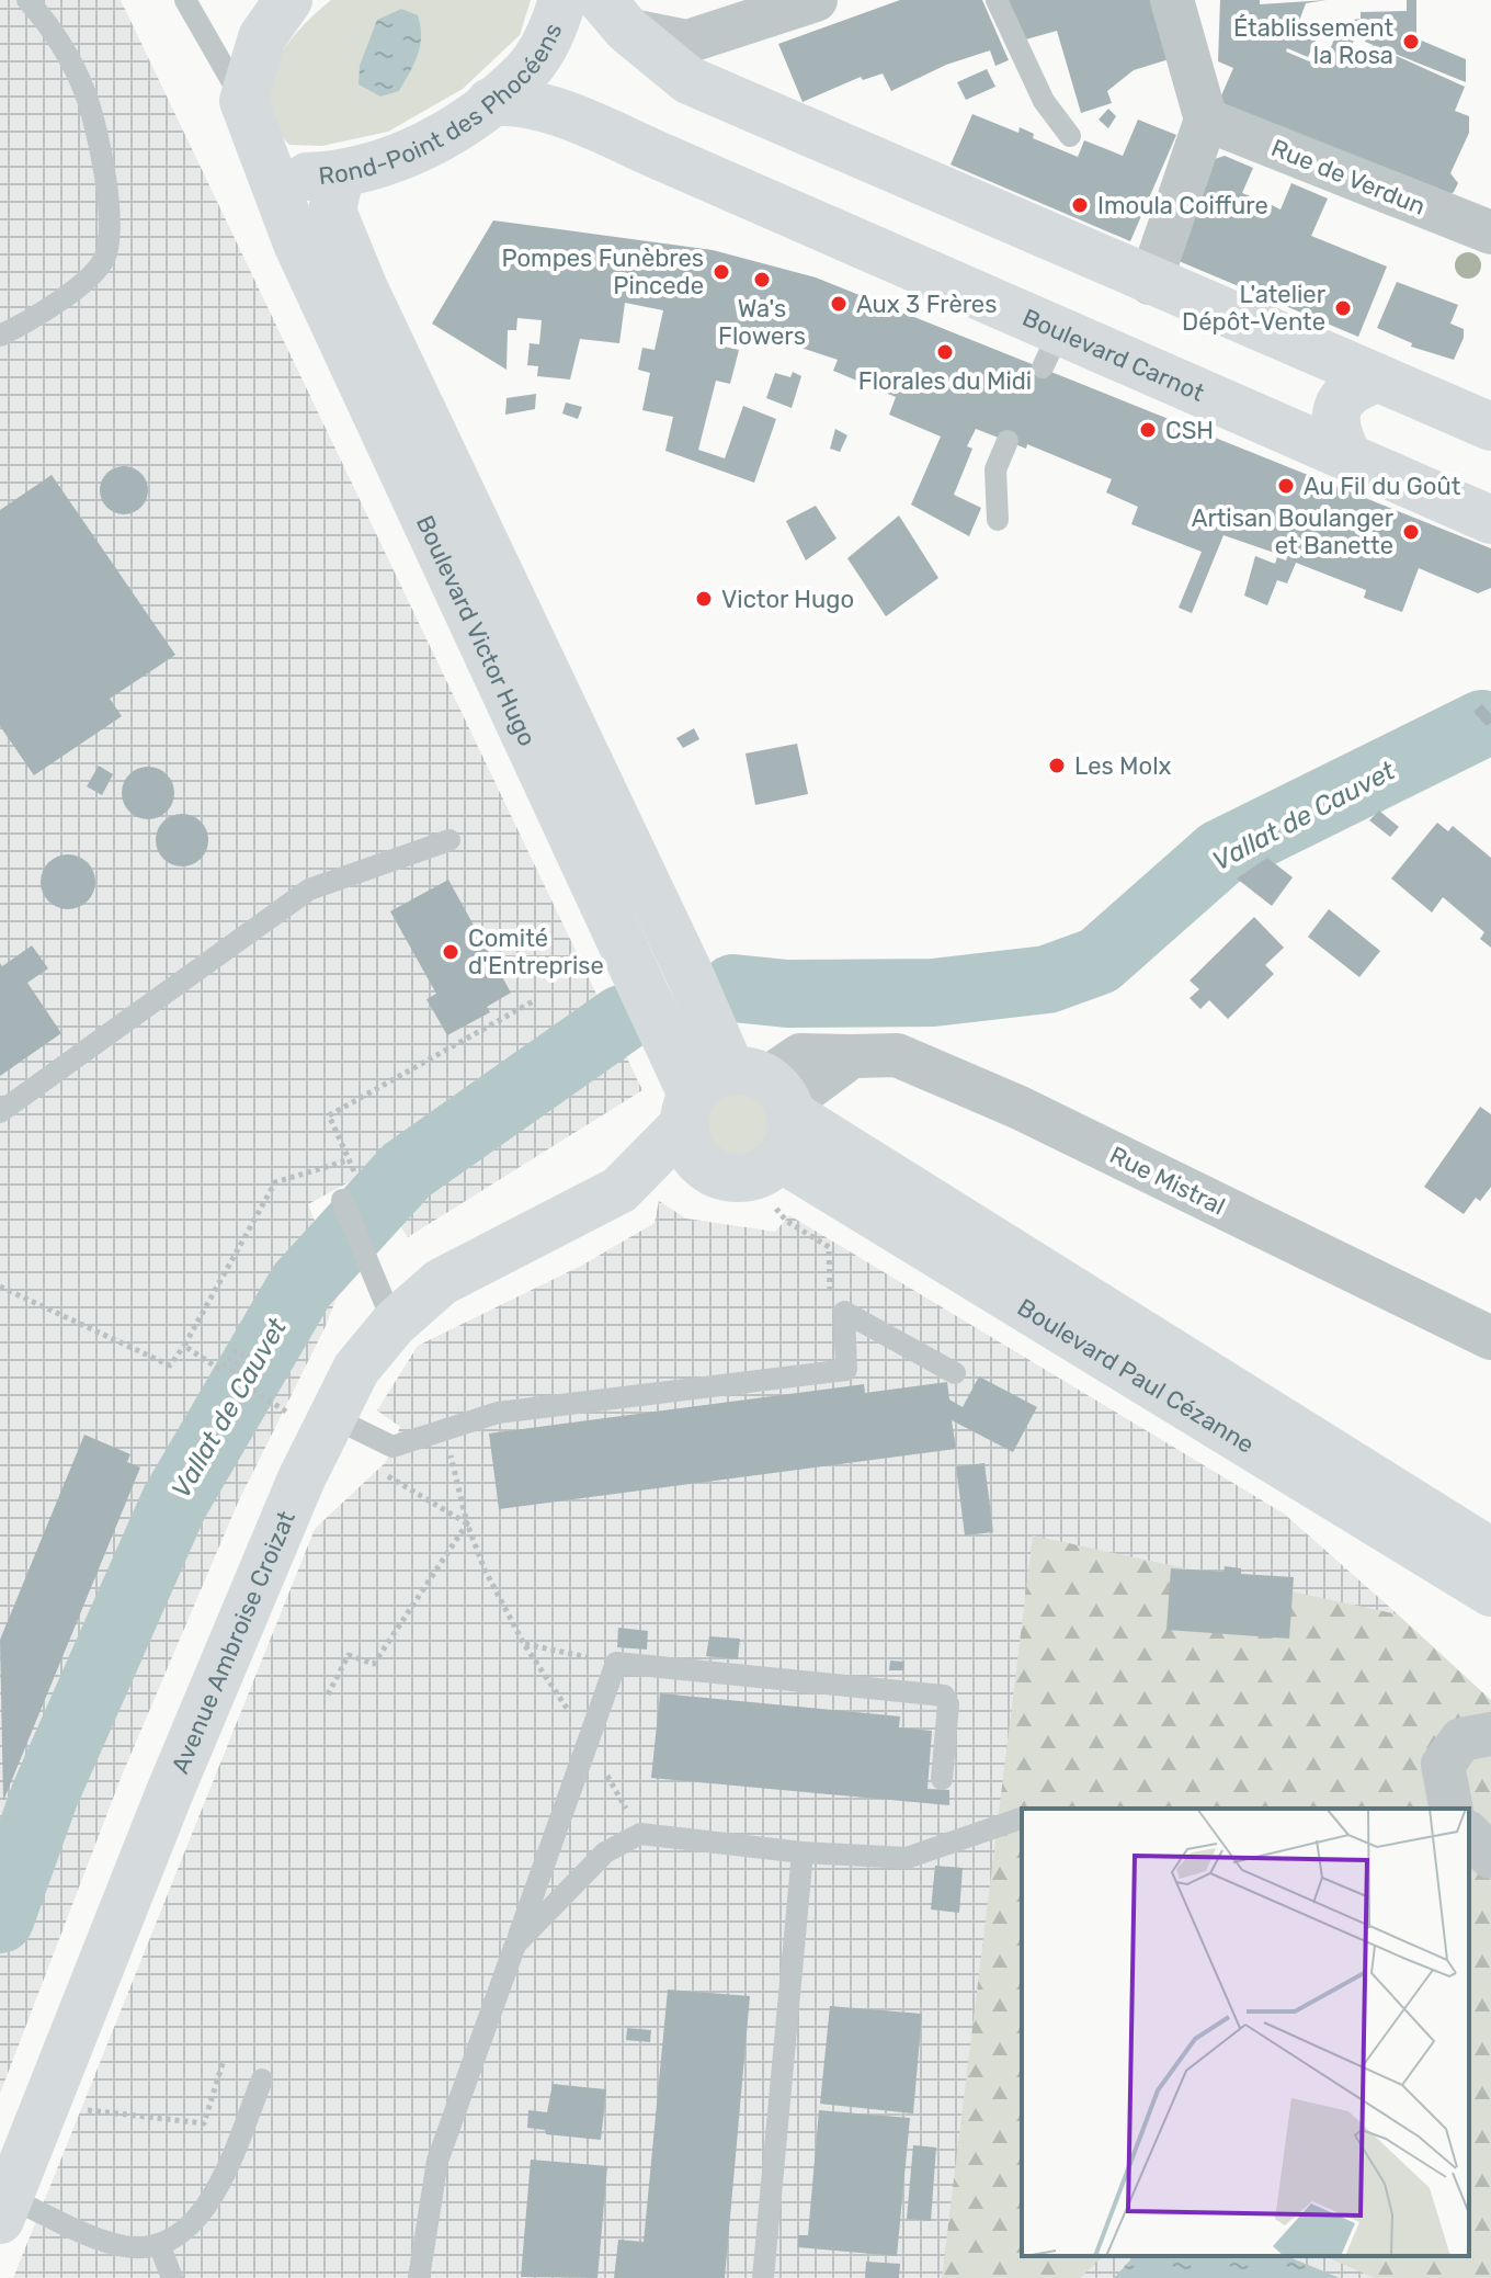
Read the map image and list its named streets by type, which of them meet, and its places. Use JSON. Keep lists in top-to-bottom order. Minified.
{"streets":{"main road":["Rond-Point des Phocéens","Boulevard Carnot","Boulevard Victor Hugo","Boulevard Paul Cézanne","Avenue Ambroise Croizat"],"street":["Rue de Verdun","Rue Mistral"]},"crossings":[["Rond-Point des Phocéens","Boulevard Carnot"],["Rond-Point des Phocéens","Boulevard Victor Hugo"],["Boulevard Victor Hugo","Rue Mistral"],["Boulevard Victor Hugo","Boulevard Paul Cézanne"],["Boulevard Victor Hugo","Avenue Ambroise Croizat"],["Rue Mistral","Boulevard Paul Cézanne"],["Rue Mistral","Avenue Ambroise Croizat"],["Boulevard Paul Cézanne","Avenue Ambroise Croizat"]],"water":["Vallat de Cauvet"],"places":["Établissement la Rosa","Imoula Coiffure","Pompes Funèbres Pincede","Wa's Flowers","Aux 3 Frères","L'atelier Dépôt-Vente","Florales du Midi","CSH","Au Fil du Goût","Artisan Boulanger et Banette","Victor Hugo","Les Molx","Comité d'Entreprise"]}
